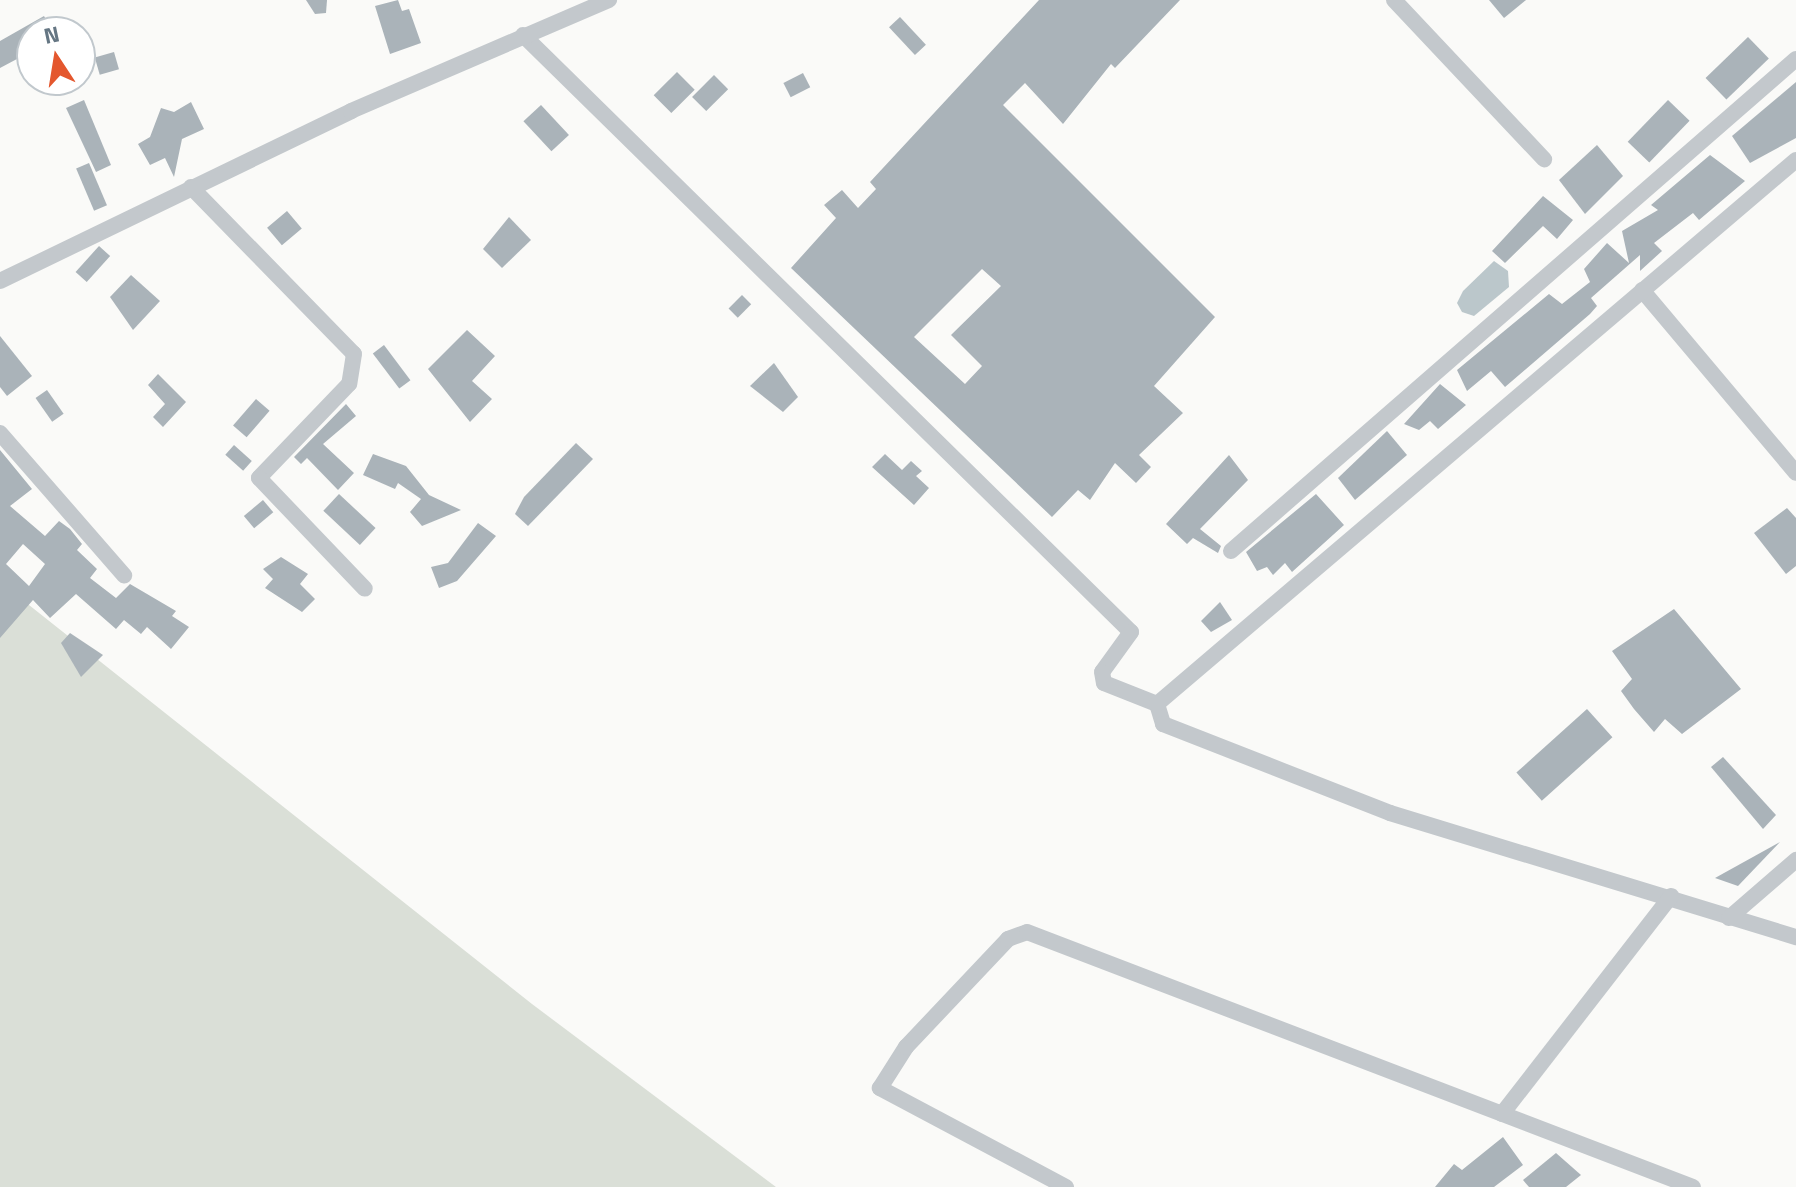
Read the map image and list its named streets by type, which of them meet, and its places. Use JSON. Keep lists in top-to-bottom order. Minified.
{"north":"top"}
